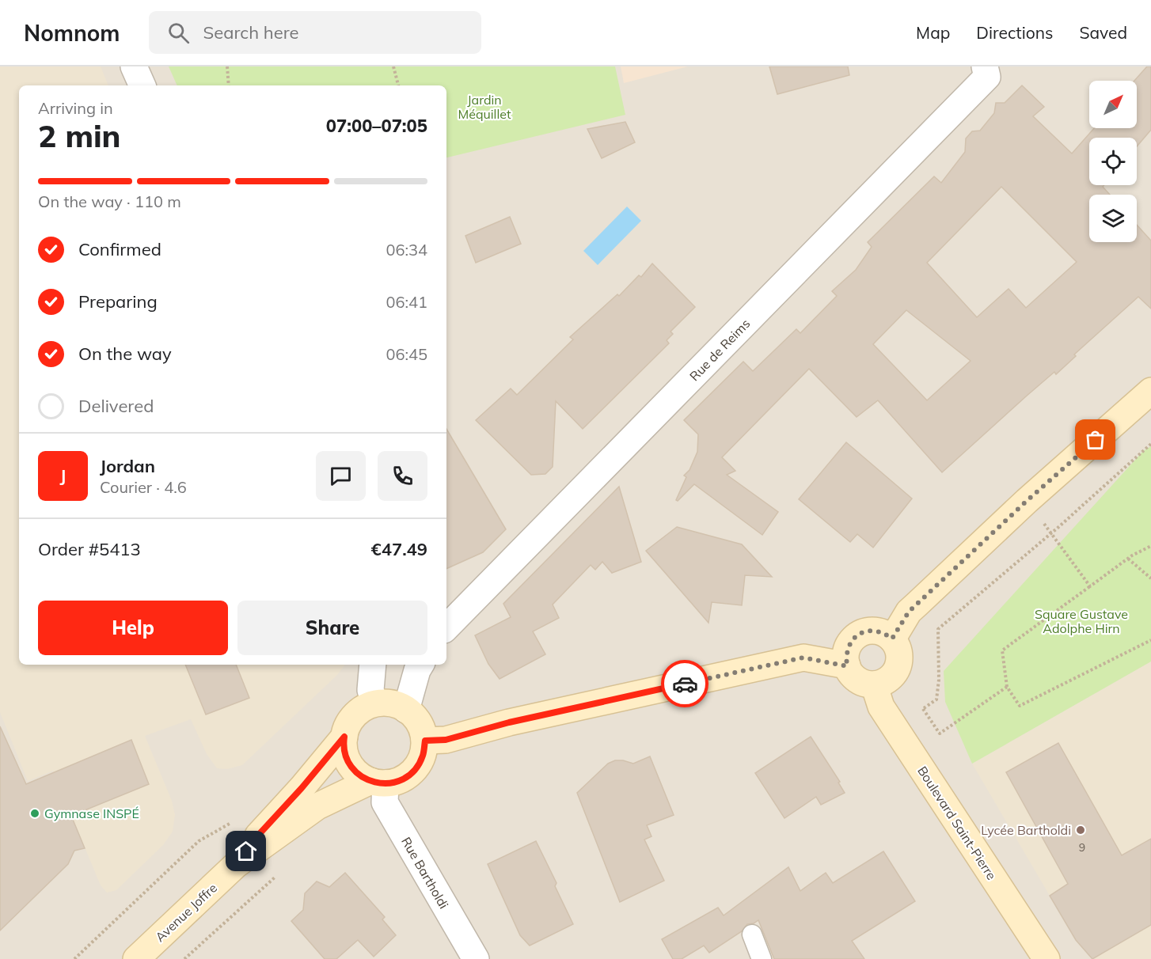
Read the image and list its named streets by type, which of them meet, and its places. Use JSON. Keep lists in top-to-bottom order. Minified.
{"streets":{"street":["Rue de Reims","Boulevard Saint-Pierre","Rue Bartholdi","Avenue Joffre"]},"crossings":[["Rue Bartholdi","Avenue Joffre"]],"parks":["Jardin Méquillet","Square Gustave Adolphe Hirn"],"places":["Gymnase INSPÉ","Lycée Bartholdi"],"house_numbers":["9"],"north":"top right","page":{"header":"Nomnom","search":"Search here","nav":["Map","Directions","Saved"],"heading":["2 min","Arriving in","07:00–07:05"],"panel":["Jordan","Courier · 4.6","Order #5413","€47.49"],"bar":"On the way · 110 m","list":[["Confirmed","06:34"],["Preparing","06:41"],["On the way","06:45"],"Delivered"],"round":"J","buttons":["Help","Share"]}}
